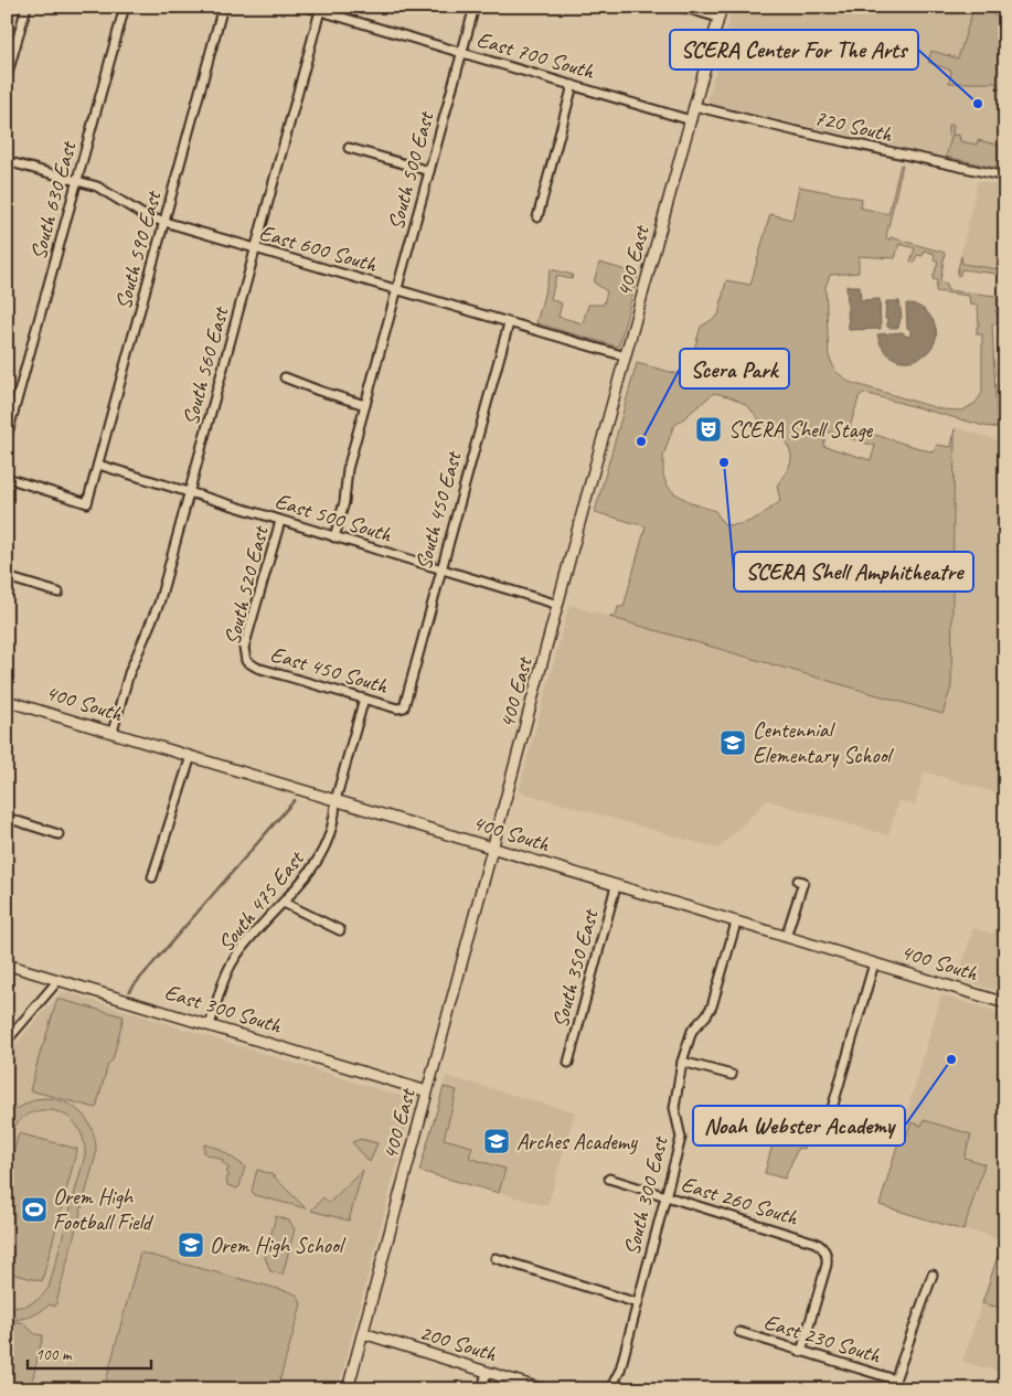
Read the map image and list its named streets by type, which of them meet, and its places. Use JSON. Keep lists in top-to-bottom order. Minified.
{"streets":{"street":["East 700 South","720 South","South 500 East","South 630 East","East 600 South","South 590 East","400 East","South 560 East","South 450 East","East 500 South","South 520 East","East 450 South","400 South","South 475 East","South 350 East","East 300 South","South 300 East","East 260 South","East 230 South","200 South"]},"crossings":[["East 700 South","South 500 East"],["East 700 South","400 East"],["East 700 South","South 560 East"],["720 South","400 East"],["South 500 East","East 600 South"],["South 500 East","East 500 South"],["South 630 East","East 600 South"],["East 600 South","South 590 East"],["East 600 South","400 East"],["East 600 South","South 560 East"],["East 600 South","South 450 East"],["South 590 East","East 500 South"],["400 East","East 500 South"],["400 East","400 South"],["400 East","East 300 South"],["400 East","200 South"],["South 560 East","East 500 South"],["South 560 East","400 South"],["South 450 East","East 500 South"],["South 450 East","East 450 South"],["East 500 South","South 520 East"],["South 520 East","East 450 South"],["East 450 South","South 475 East"],["400 South","South 475 East"],["400 South","South 350 East"],["400 South","South 300 East"],["South 475 East","East 300 South"],["South 300 East","East 260 South"],["East 260 South","East 230 South"]],"places":{"other":["SCERA Center For The Arts","Scera Park","SCERA Shell Amphitheatre","Noah Webster Academy"],"theatre":["SCERA Shell Stage"],"school or university":["Centennial Elementary School","Arches Academy","Orem High School"],"sports":["Orem High Football Field"]},"scale_bar":"100 m"}
